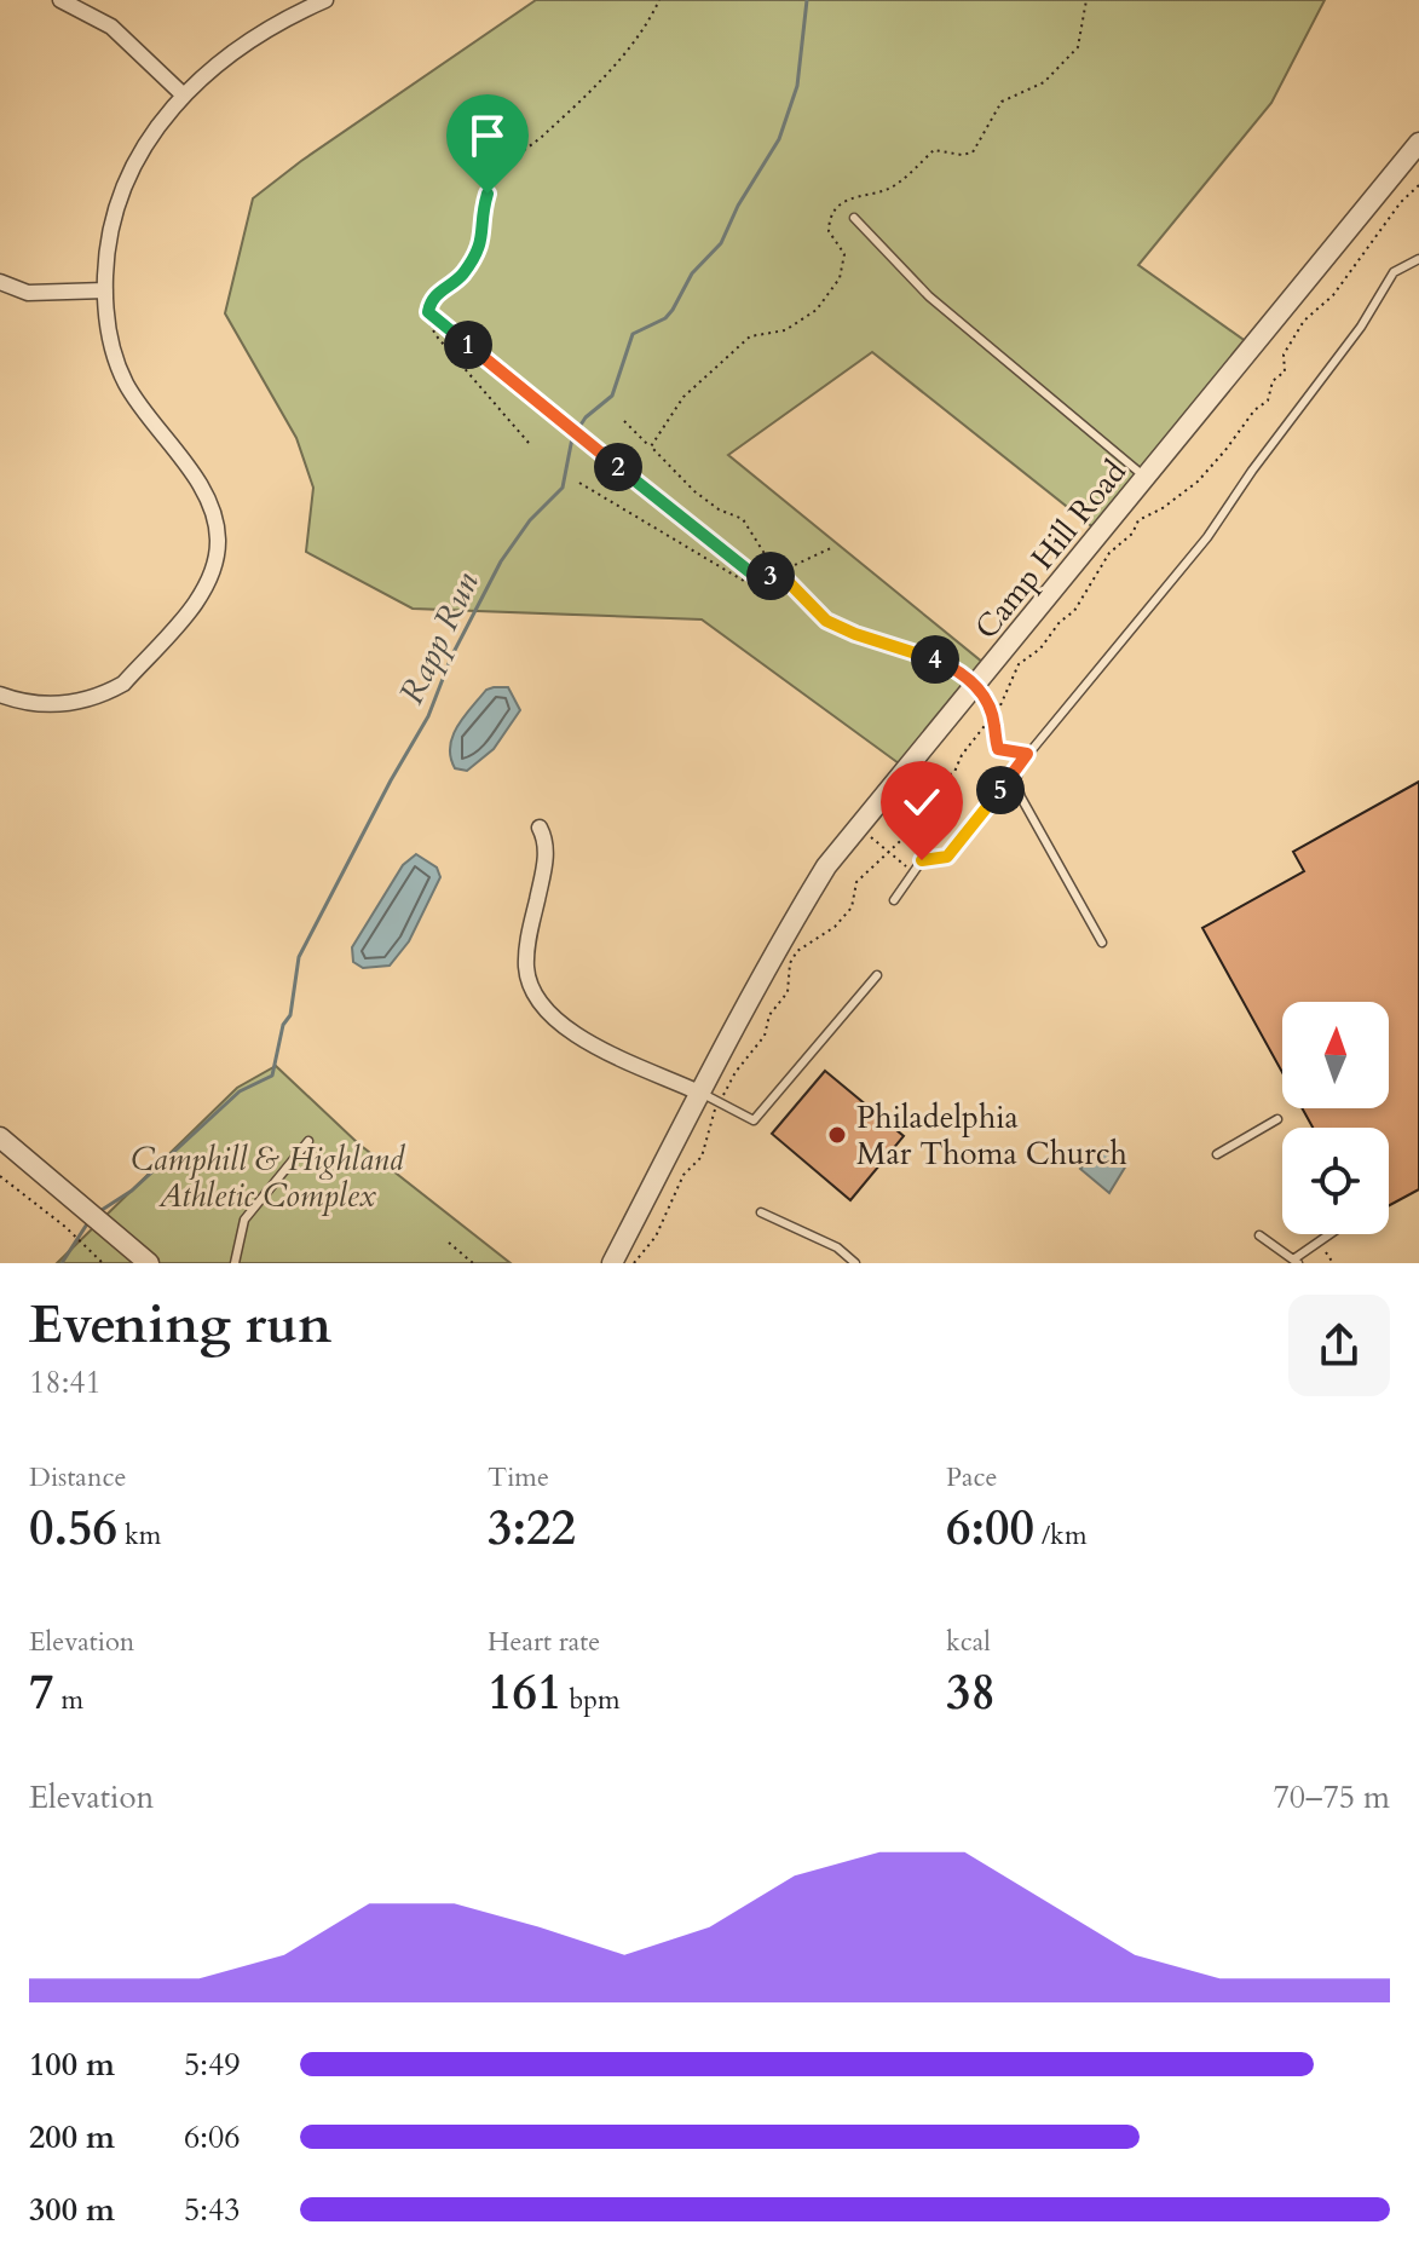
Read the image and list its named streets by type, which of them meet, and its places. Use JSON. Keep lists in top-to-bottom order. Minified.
{"streets":{"street":["Camp Hill Road"]},"water":["Rapp Run"],"parks":["Camphill & Highland Athletic Complex"],"places":["Philadelphia Mar Thoma Church"],"north":"top","page":{"pins":["1","2","3","4","5"],"heading":["Evening run","18:41"],"stats":[["Distance","0.56 km"],["Time","3:22"],["Pace","6:00 /km"],["Elevation","7 m"],["Heart rate","161 bpm"],["kcal","38"]],"chart":["Elevation","70–75 m"],"list":[{"name":"100 m","note":"5:49"},{"name":"200 m","note":"6:06"},{"name":"300 m","note":"5:43"}]}}
